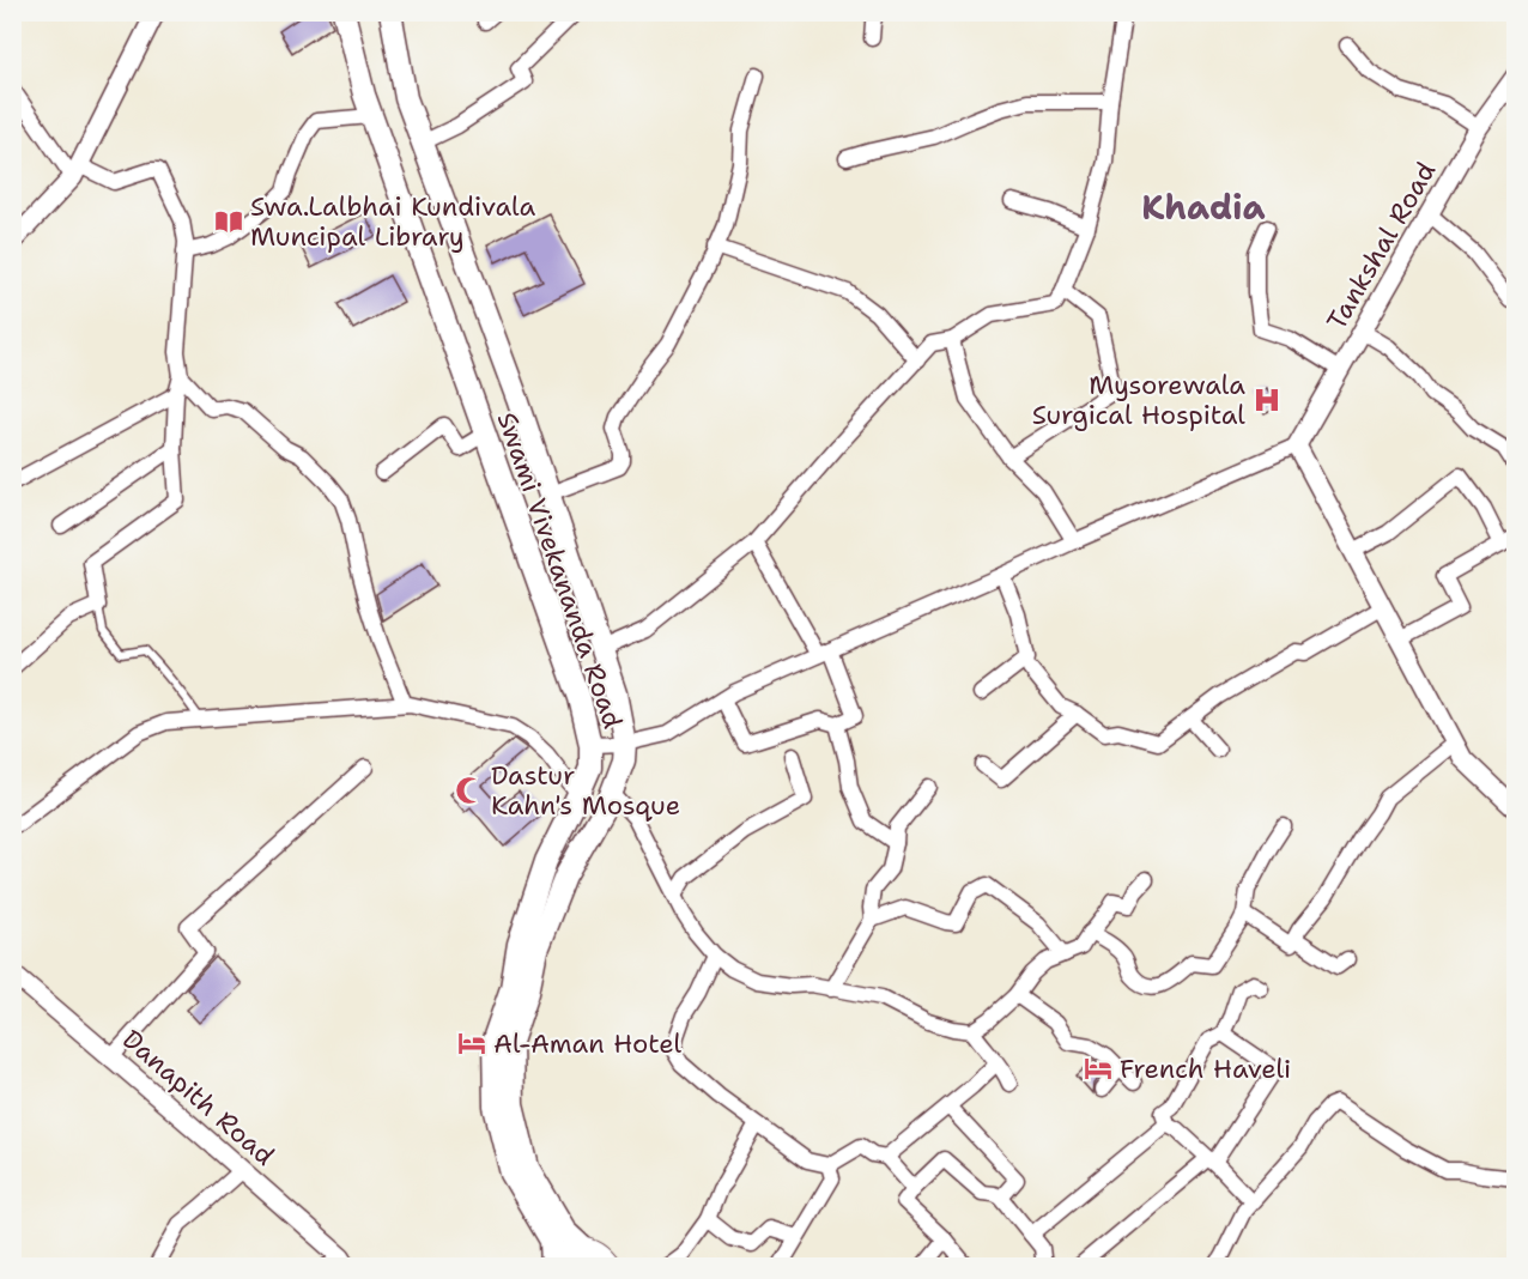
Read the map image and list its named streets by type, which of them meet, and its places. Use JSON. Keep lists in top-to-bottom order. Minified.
{"streets":{"main road":["Swami Vivekananda Road"],"street":["Tankshal Road","Danapith Road"]},"districts":["Khadia"],"places":{"library":["Swa.Lalbhai Kundivala Muncipal Library"],"hospital":["Mysorewala Surgical Hospital"],"mosque":["Dastur Kahn's Mosque"],"hotel":["Al-Aman Hotel","French Haveli"]}}
